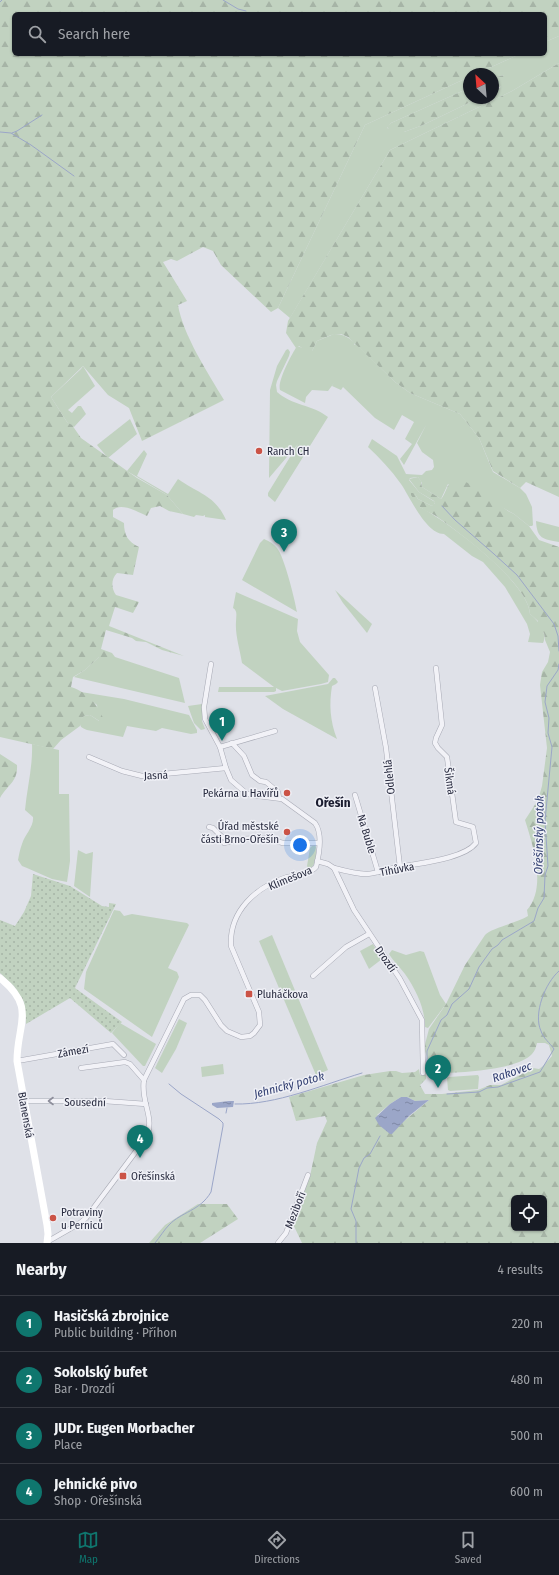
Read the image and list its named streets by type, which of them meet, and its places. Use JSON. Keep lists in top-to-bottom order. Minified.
{"streets":{"street":["Jasná","Odlehlá","Šikmá","Na Buble","Tihůvka","Klimešova","Drozdí","Zámezí","Sousední","Blanenská","Meziboří"]},"crossings":[["Jasná","Klimešova"],["Odlehlá","Tihůvka"],["Šikmá","Tihůvka"],["Na Buble","Tihůvka"],["Tihůvka","Drozdí"],["Zámezí","Blanenská"],["Sousední","Blanenská"]],"one_way":["Sousední"],"districts":["Ořešín"],"water":["Ořešínský potok","Rakovec","Jehnický potok"],"places":{"other":["Ranch CH","Pekárna u Havířů","Úřad městské části Brno-Ořešín","Potraviny u Perniců"],"transit":["Pluháčkova","Ořešínská"]},"north":"top left","page":{"search":"Search here","pins":["3","1","2","4"],"heading":["Nearby","4 results"],"list":[{"mark":"1","name":"Hasičská zbrojnice","note":"Public building · Příhon","value":"220 m"},{"mark":"2","name":"Sokolský bufet","note":"Bar · Drozdí","value":"480 m"},{"mark":"3","name":"JUDr. Eugen Morbacher","note":"Place","value":"500 m"},{"mark":"4","name":"Jehnické pivo","note":"Shop · Ořešínská","value":"600 m"}],"nav":["Map","Directions","Saved"]}}
